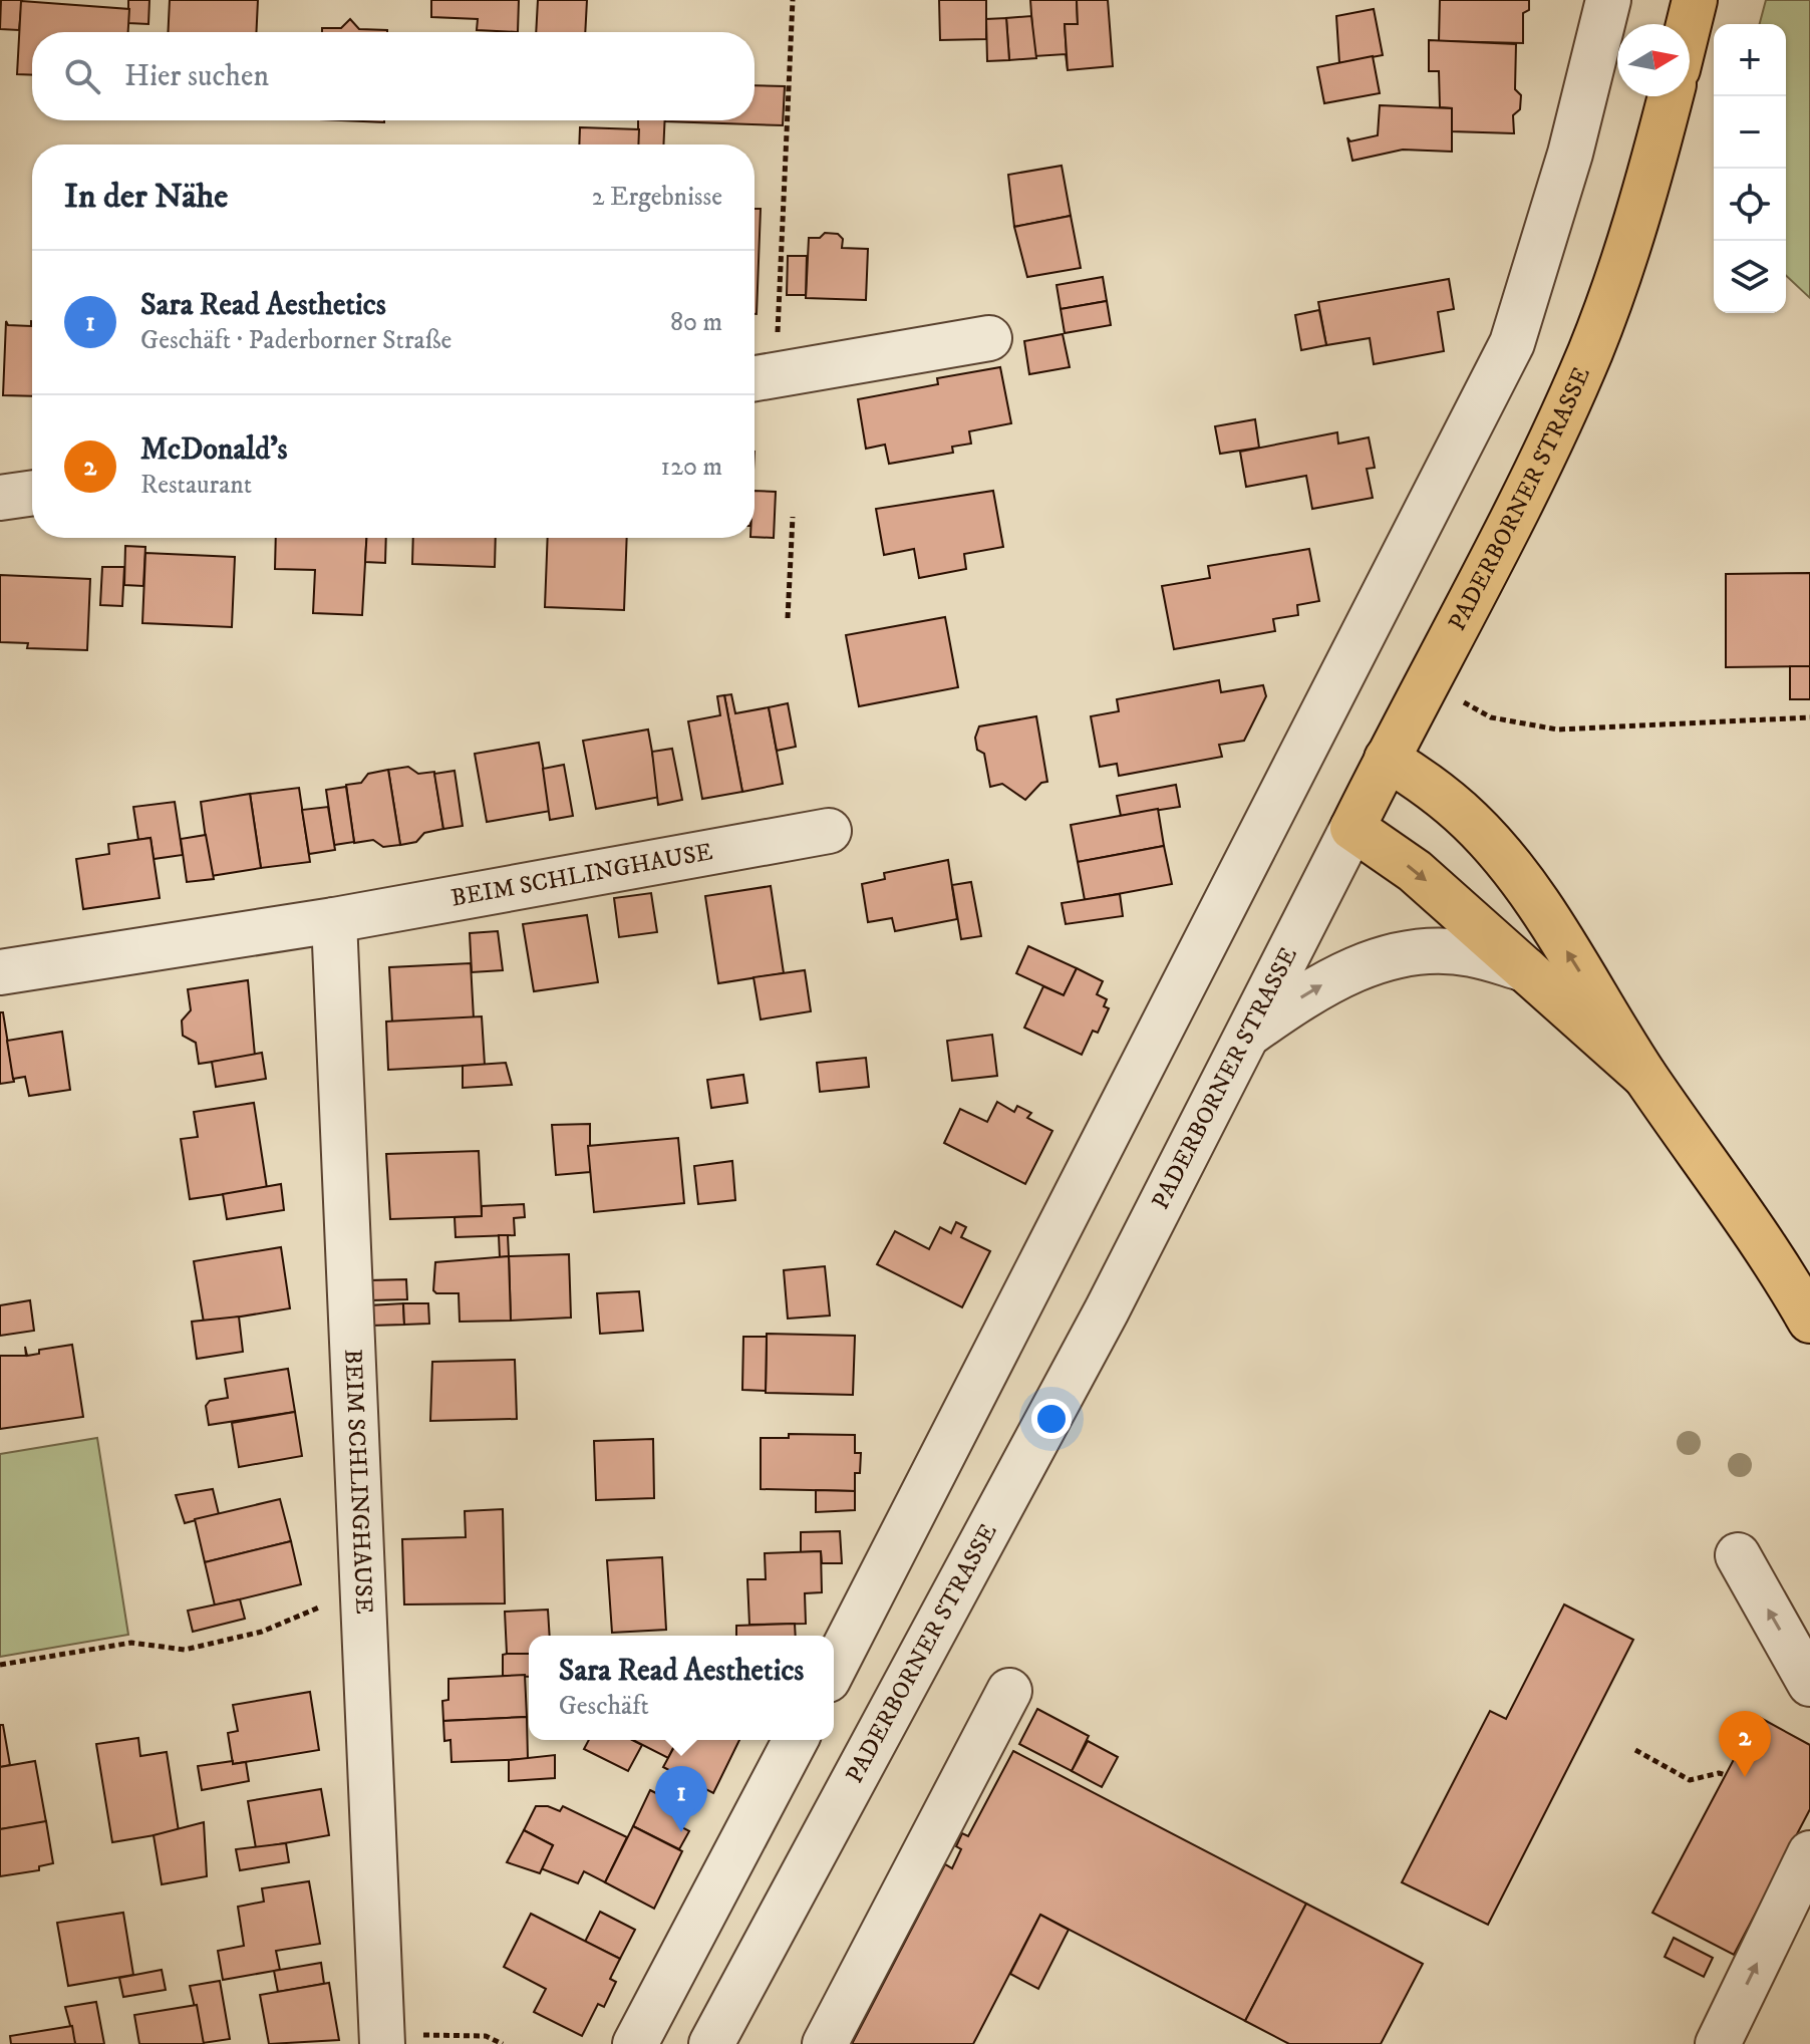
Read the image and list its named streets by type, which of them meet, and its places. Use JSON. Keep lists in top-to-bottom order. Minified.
{"streets":{"main road":["PADERBORNER STRASSE"],"street":["BEIM SCHLINGHAUSE"]},"north":"right","page":{"map_buttons":["+","−"],"search":"Hier suchen","heading":["In der Nähe","2 Ergebnisse"],"list":[{"mark":"1","name":"Sara Read Aesthetics","note":"Geschäft · Paderborner Straße","value":"80 m"},{"mark":"2","name":"McDonald's","note":"Restaurant","value":"120 m"}],"popup":["Sara Read Aesthetics","Geschäft"],"pins":["2","1"]}}
